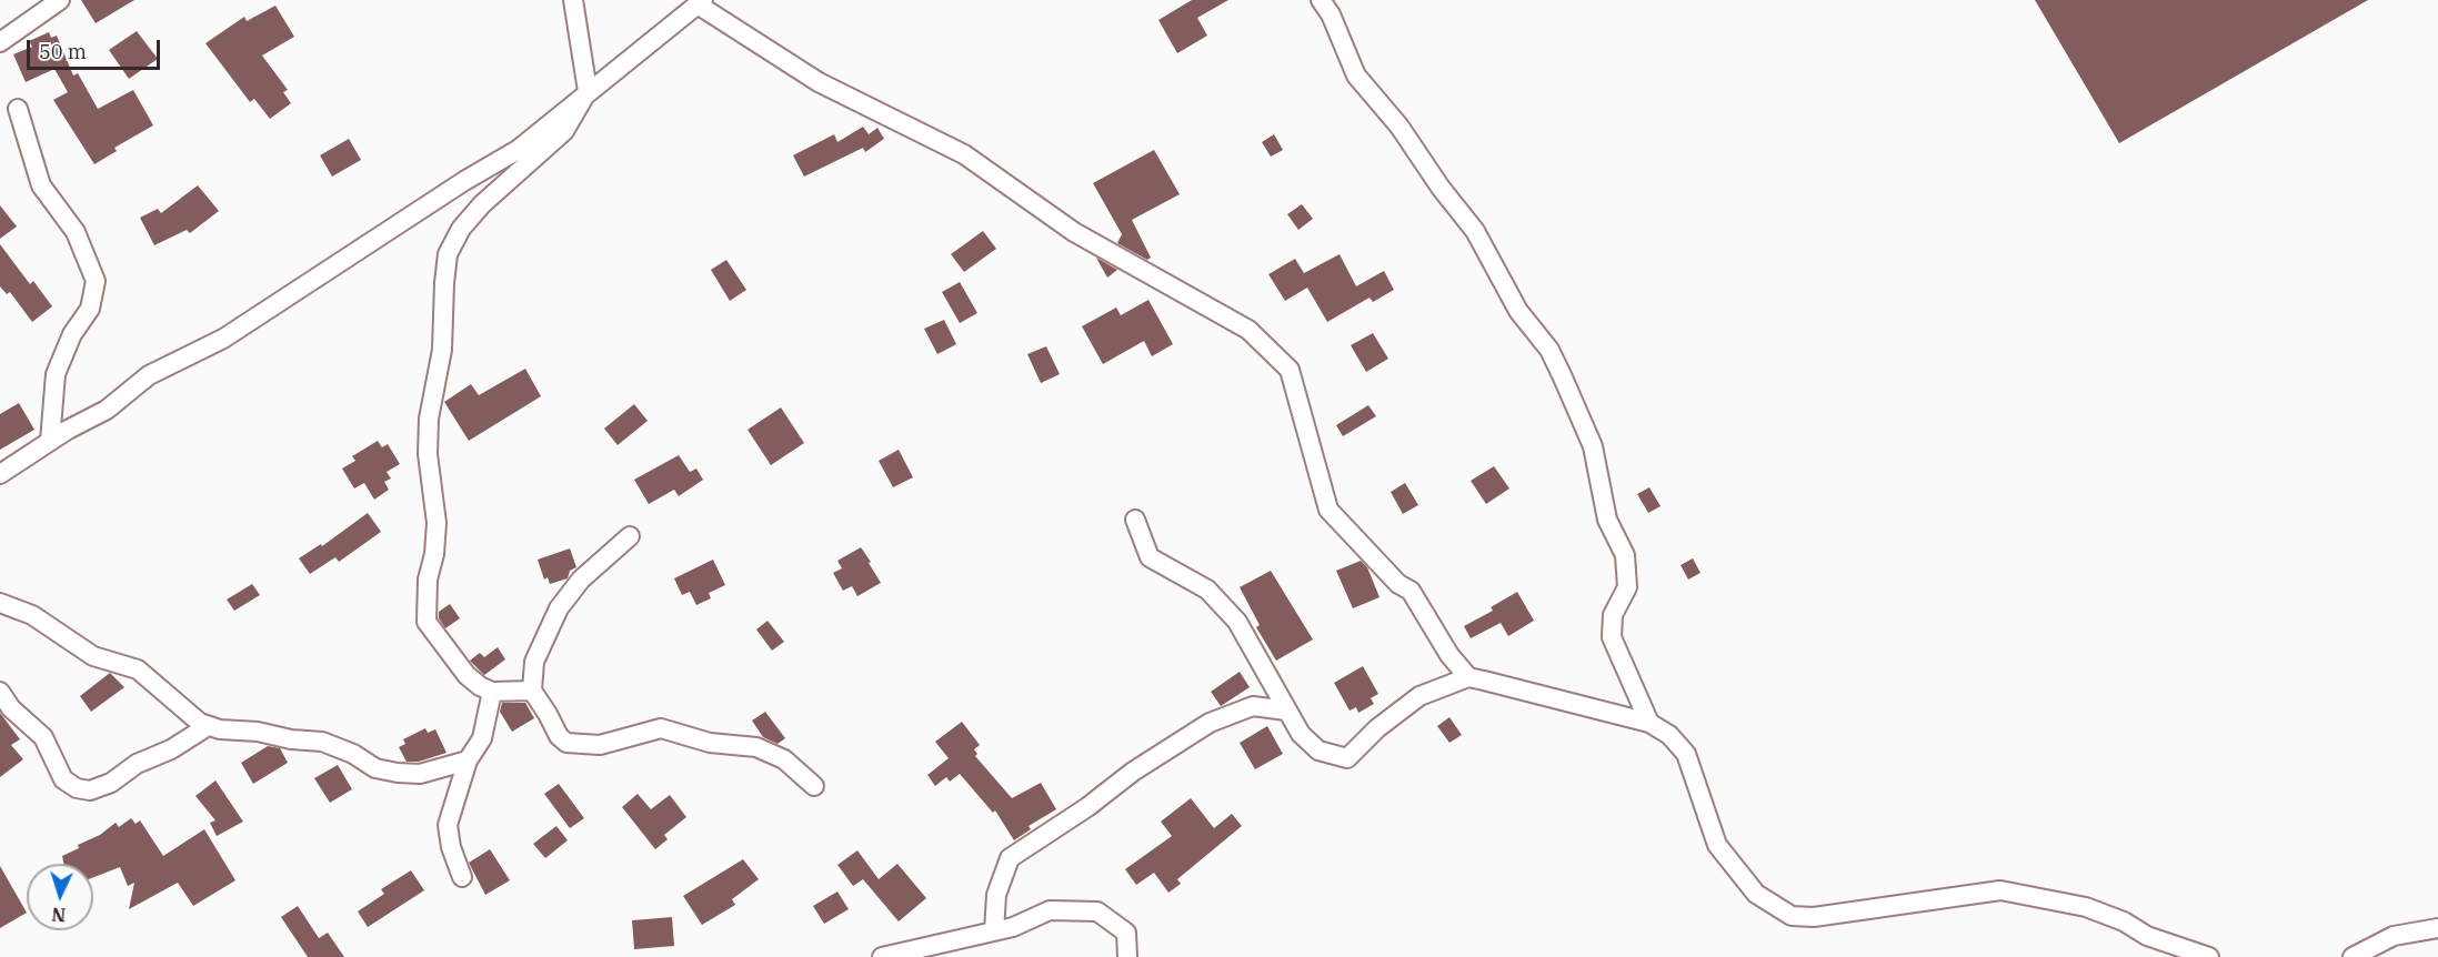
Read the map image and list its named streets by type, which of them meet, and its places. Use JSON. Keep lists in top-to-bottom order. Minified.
{"scale_bar":"50 m","north":"bottom"}
